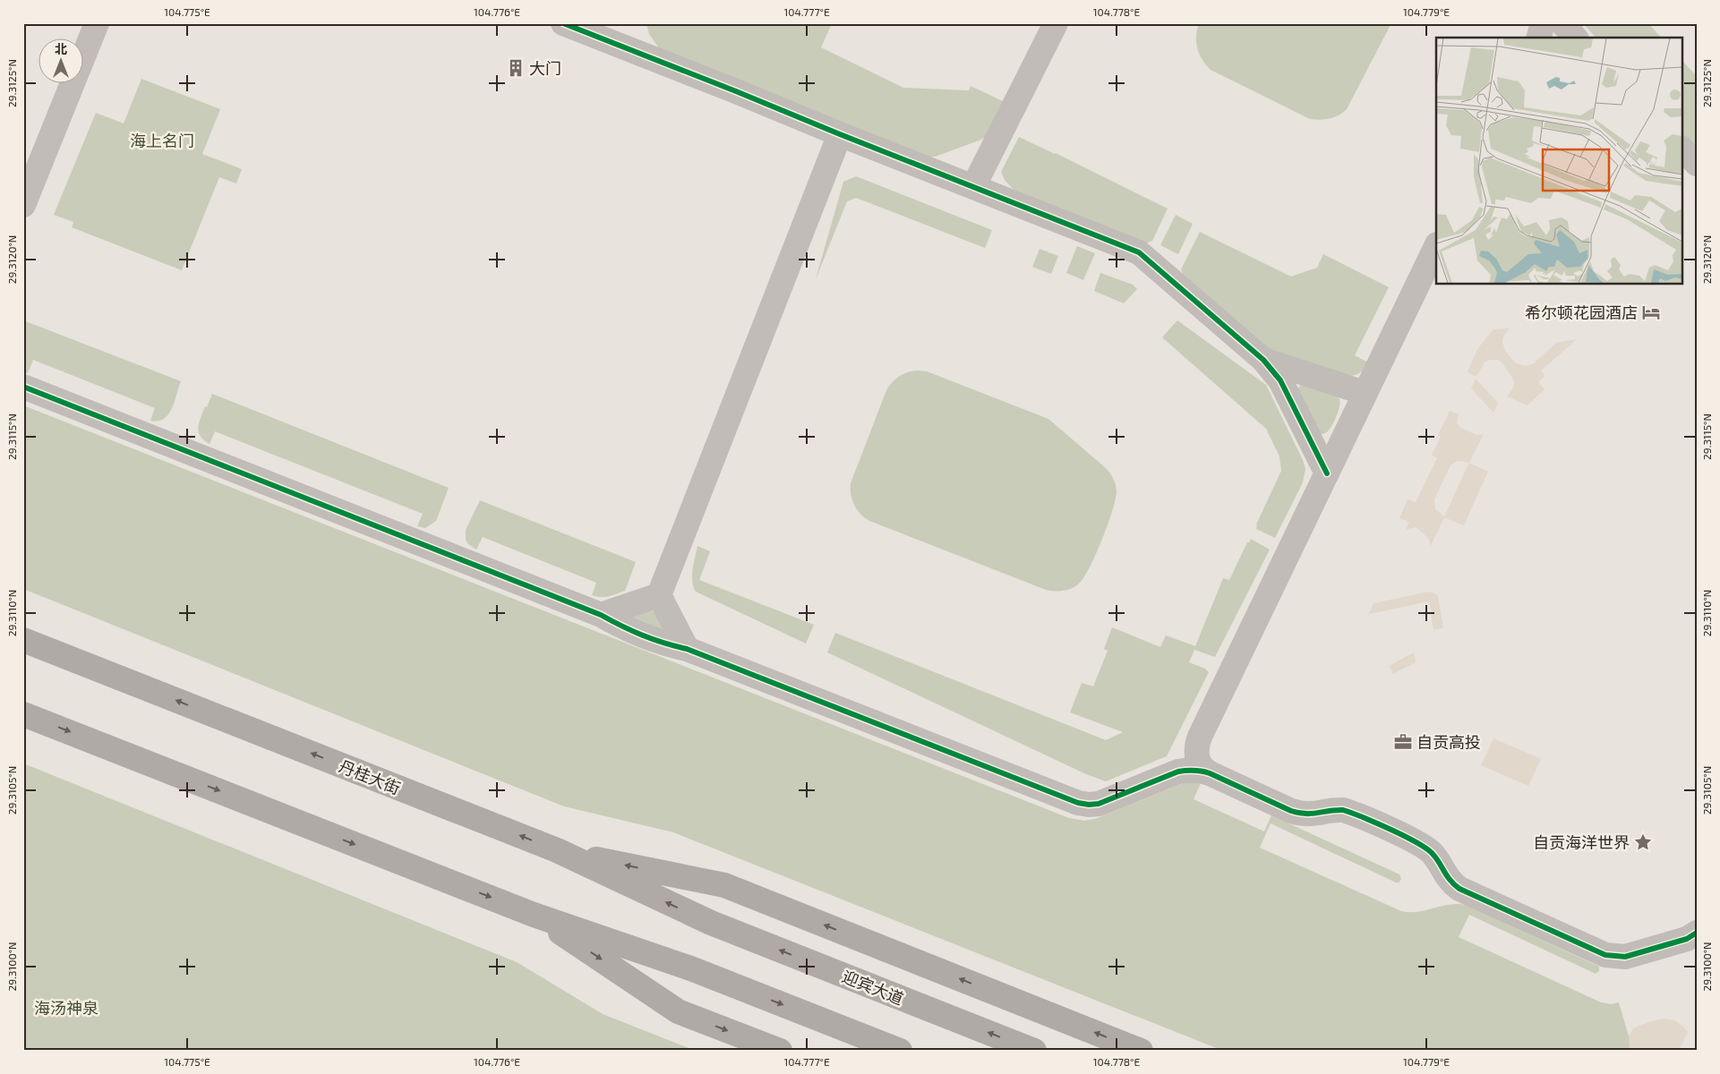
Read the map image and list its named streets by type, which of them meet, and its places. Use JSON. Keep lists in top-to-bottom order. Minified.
{"streets":{"main road":["丹桂大街","迎宾大道"]},"crossings":[["丹桂大街","迎宾大道"]],"parks":["海上名门","海汤神泉"],"places":{"building":["大门"],"hotel":["希尔顿花园酒店"],"office":["自贡高投"],"place":["自贡海洋世界"]},"north":"top","coordinates":["104.775°E","104.776°E","104.777°E","104.778°E","104.779°E","29.3125°N","29.3120°N","29.3115°N","29.3110°N","29.3105°N","29.3100°N"]}
